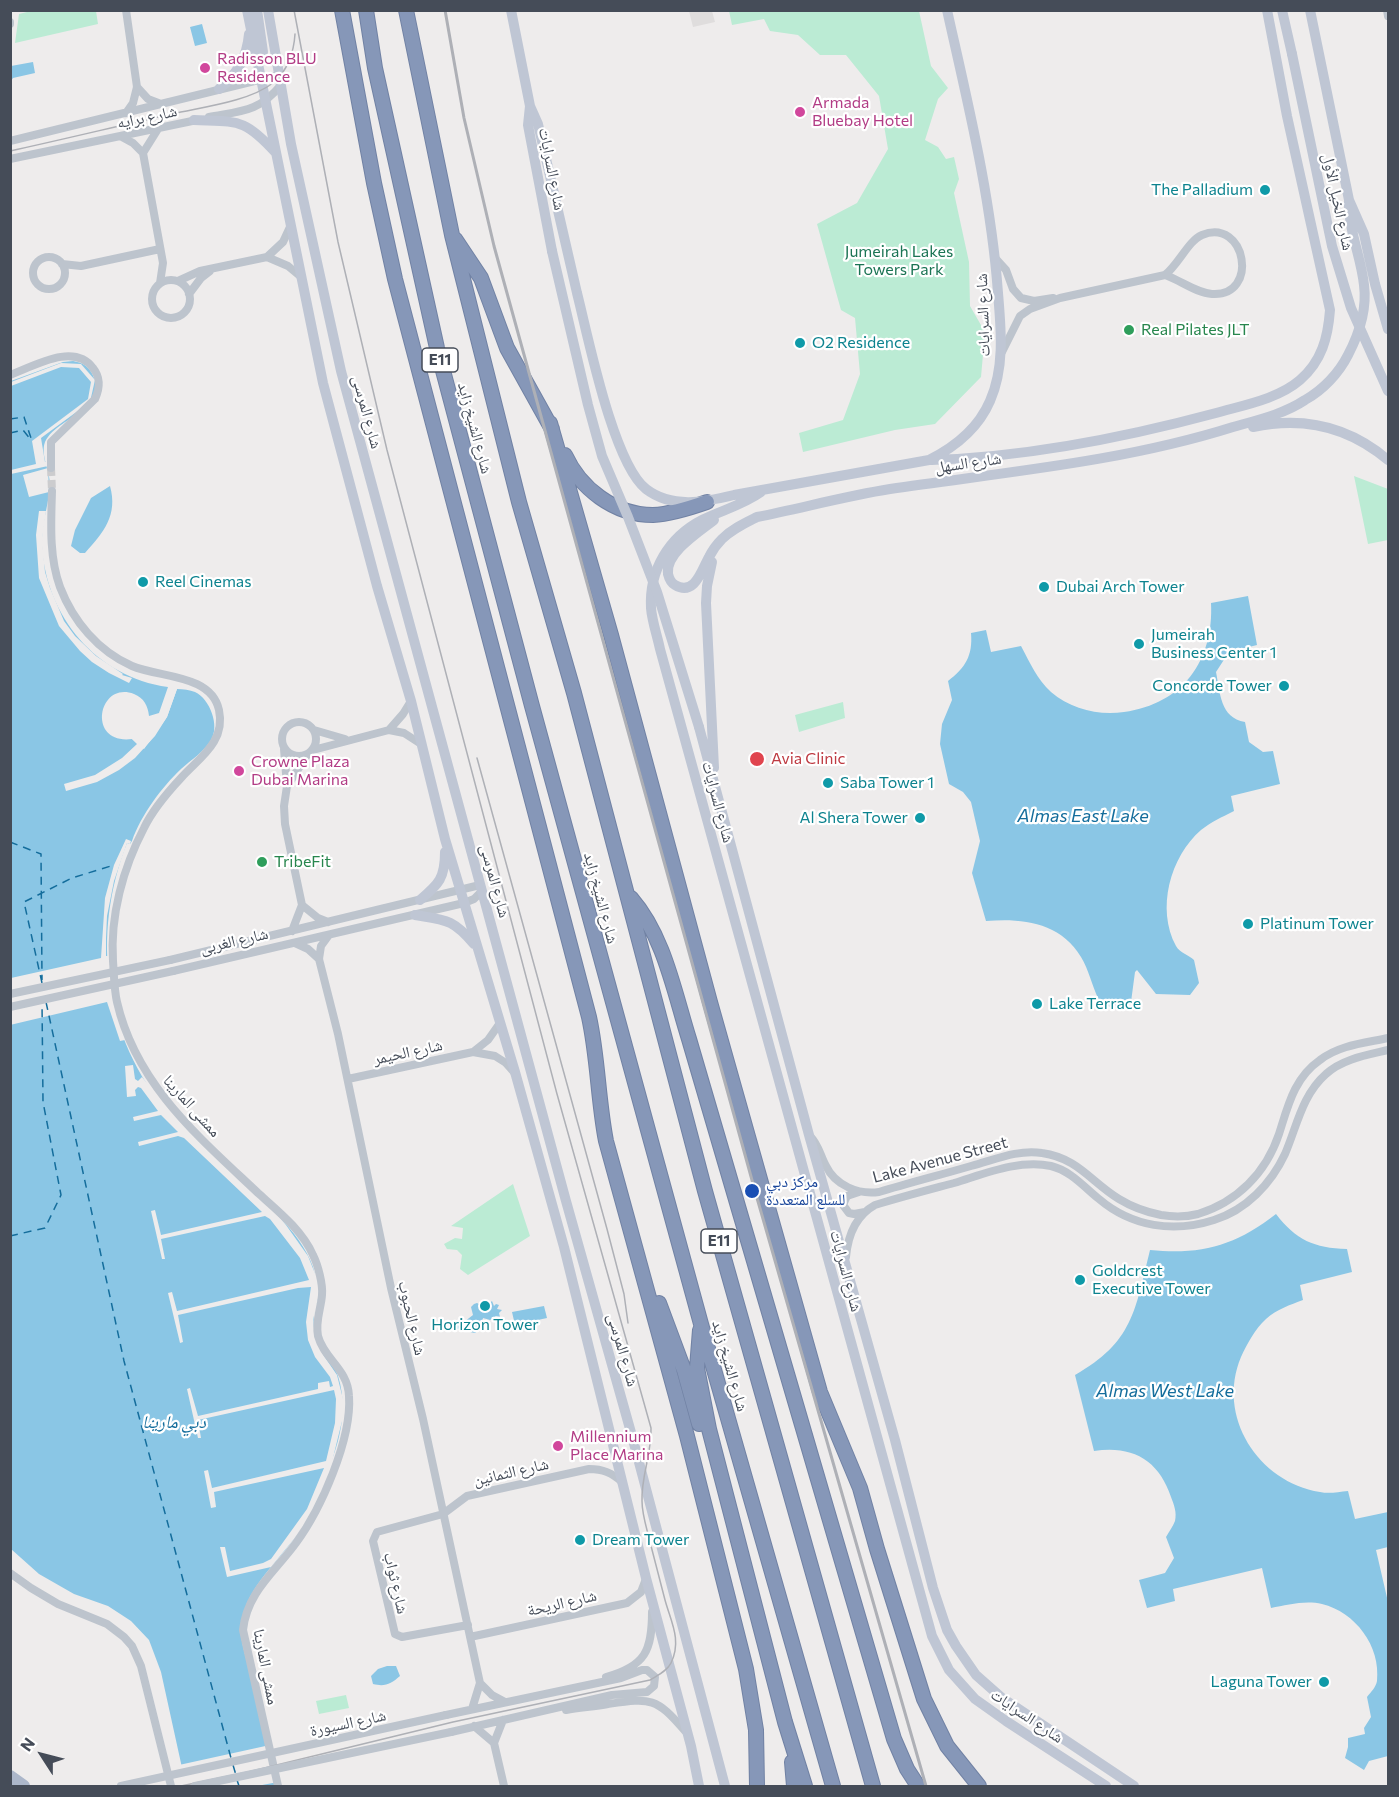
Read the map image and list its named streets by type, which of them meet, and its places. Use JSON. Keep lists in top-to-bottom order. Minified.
{"streets":{"highway":["E11","شارع الشيخ زايد"],"main road":["شارع السرايات","شارع الخيل الأول","شارع المرسى","شارع السهل"],"street":["شارع برايه","شارع الغربى","شارع الحيمر","ممشى المارينا","Lake Avenue Street","شارع الحبوب","شارع الثمانين","شارع ثواب","شارع الريحة","شارع السيورة"]},"crossings":[["شارع برايه","شارع المرسى"],["شارع السرايات","شارع السهل"],["شارع السرايات","Lake Avenue Street"],["شارع الخيل الأول","شارع السهل"],["شارع المرسى","شارع الغربى"],["شارع المرسى","شارع الحيمر"],["شارع المرسى","شارع الحبوب"],["شارع المرسى","شارع الثمانين"],["شارع المرسى","شارع الريحة"],["شارع المرسى","شارع السيورة"],["شارع الغربى","شارع الحيمر"],["شارع الغربى","شارع الحبوب"],["شارع الحيمر","شارع الحبوب"],["شارع الحبوب","شارع الثمانين"],["شارع الحبوب","شارع ثواب"],["شارع الحبوب","شارع الريحة"],["شارع الحبوب","شارع السيورة"],["شارع الثمانين","شارع ثواب"]],"water":["Almas East Lake","Almas West Lake","دبي مارينا"],"parks":["Jumeirah Lakes Towers Park"],"places":["Radisson BLU Residence","Armada Bluebay Hotel","The Palladium","Real Pilates JLT","O2 Residence","Reel Cinemas","Dubai Arch Tower","Jumeirah Business Center 1","Concorde Tower","Avia Clinic","Crowne Plaza Dubai Marina","Saba Tower 1","Al Shera Tower","TribeFit","Platinum Tower","Lake Terrace","مركز دبي للسلع المتعددة","Goldcrest Executive Tower","Horizon Tower","Millennium Place Marina","Dream Tower","Laguna Tower"],"north":"top left"}
